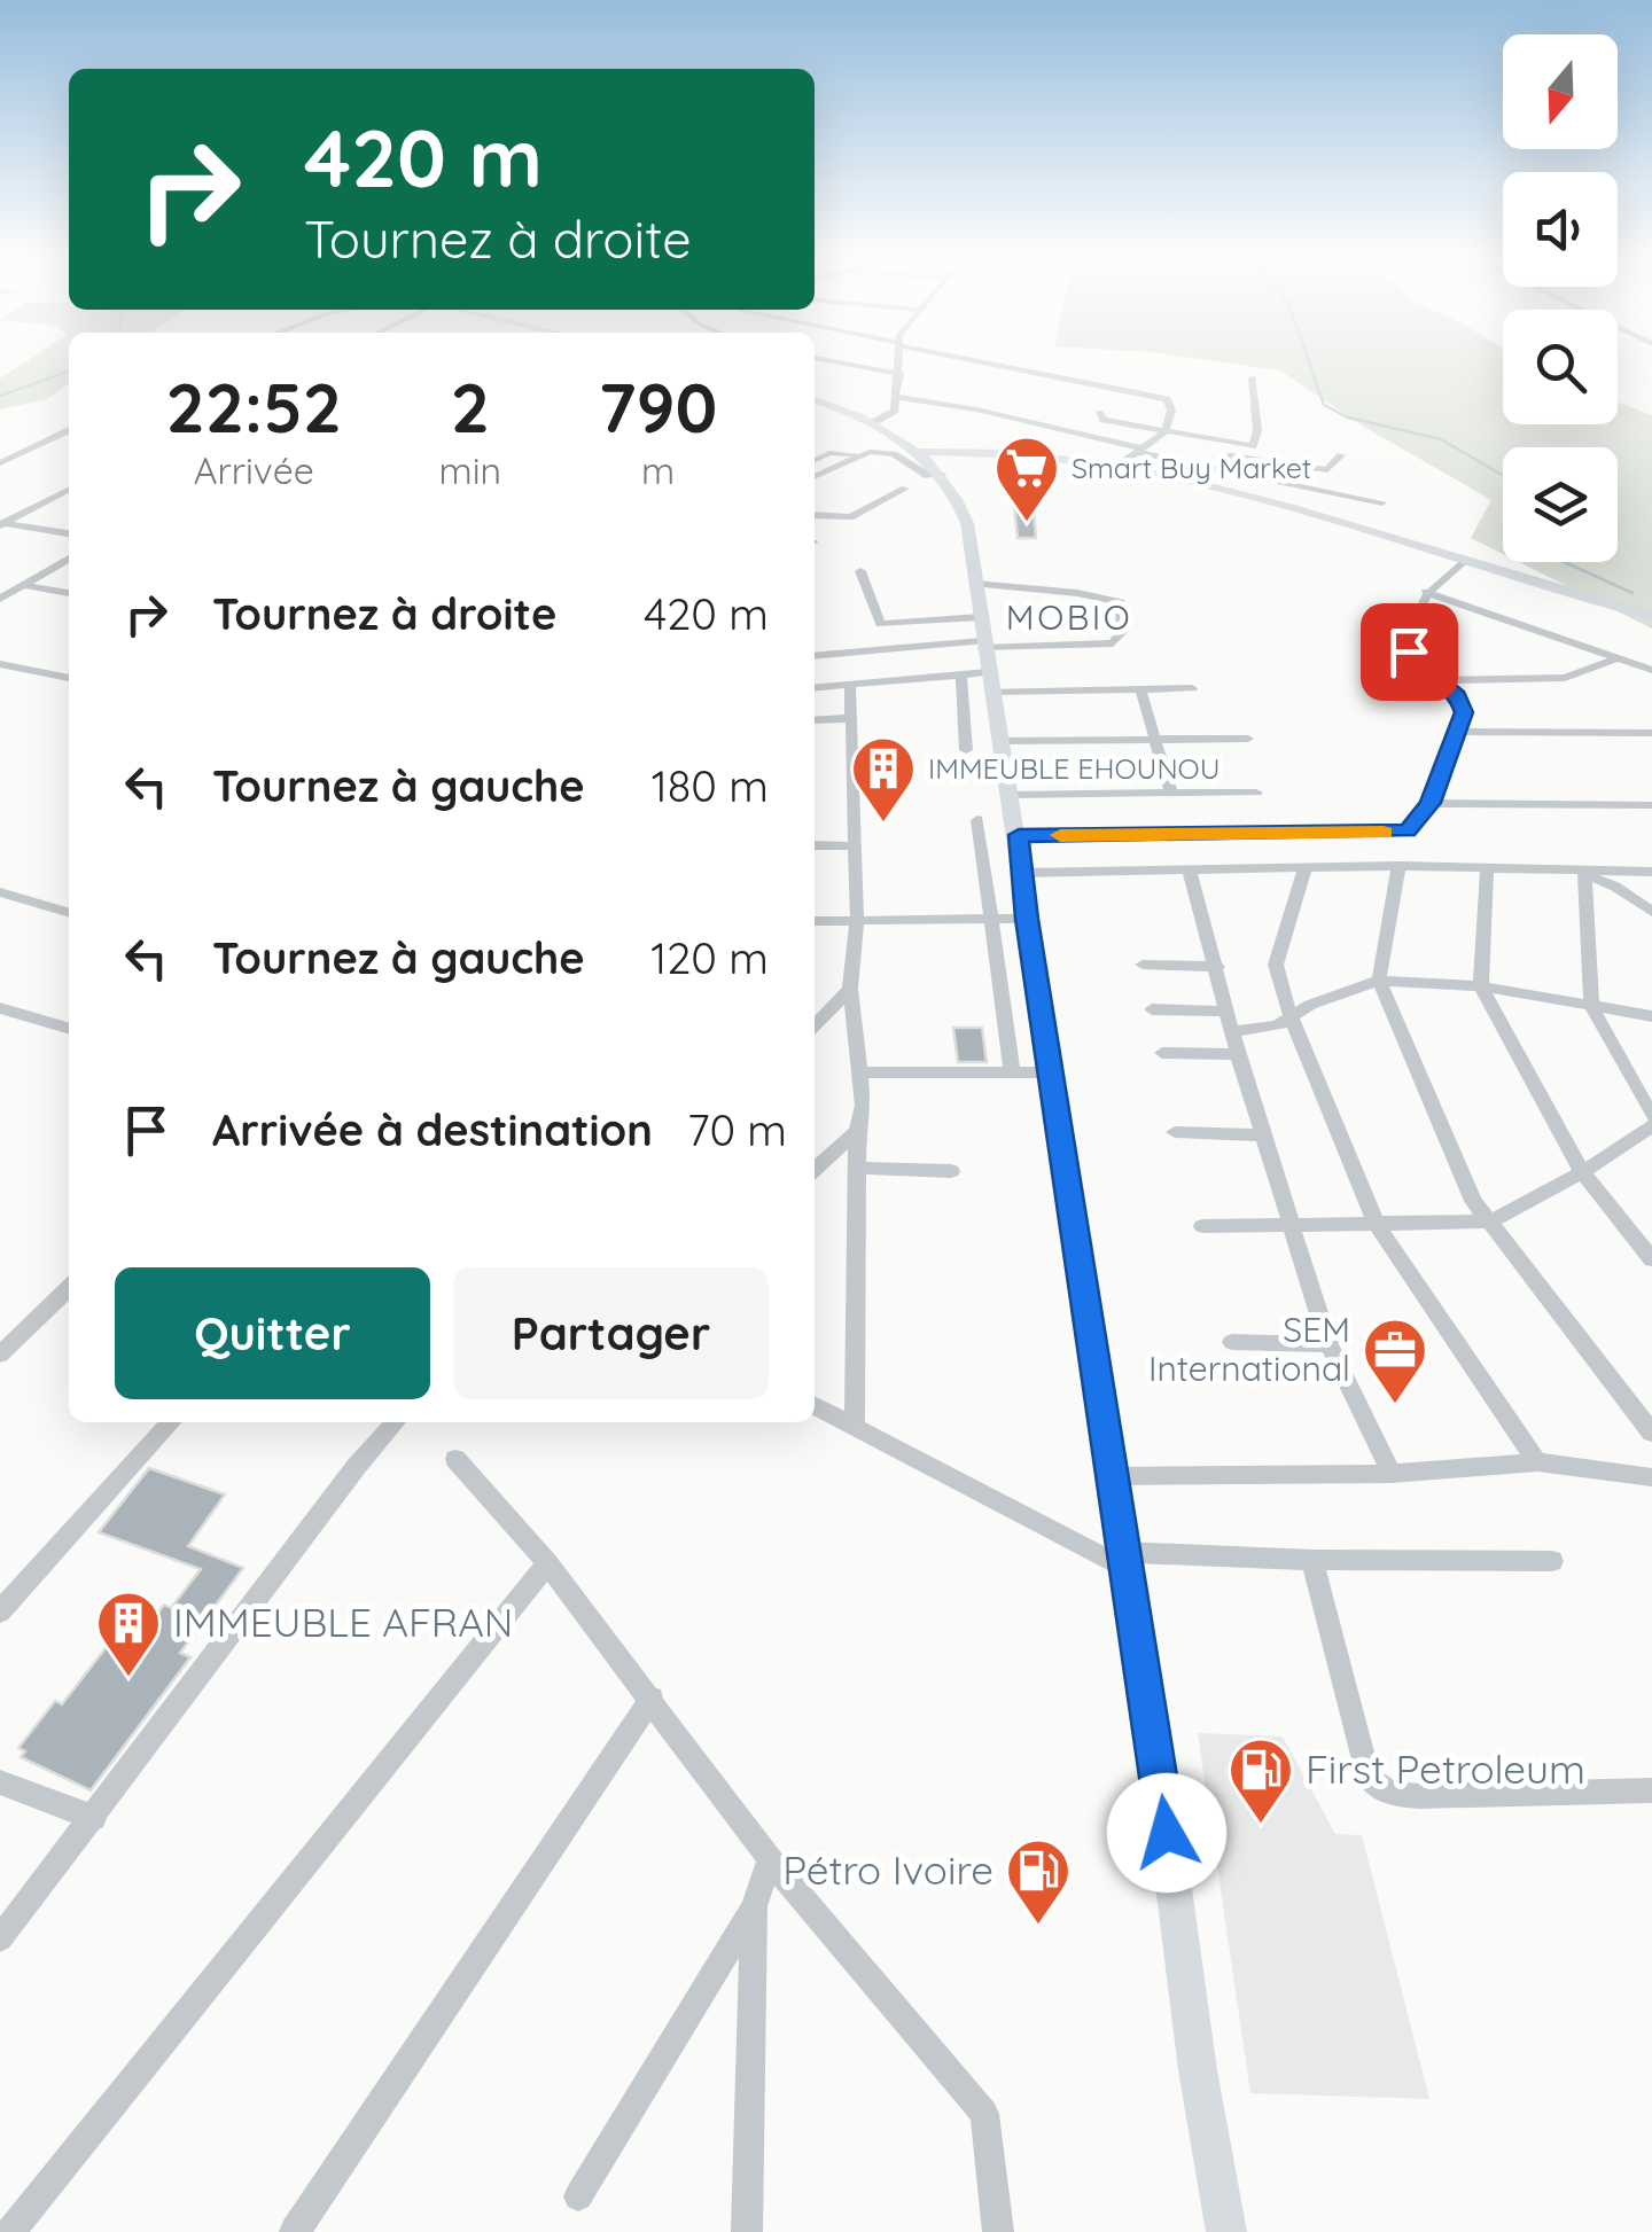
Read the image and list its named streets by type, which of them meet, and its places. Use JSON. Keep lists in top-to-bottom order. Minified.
{"districts":["MOBIO"],"places":{"supermarket":["Smart Buy Market"],"building":["IMMEUBLE EHOUNOU","IMMEUBLE AFRAN"],"office":["SEM International"],"fuel station":["First Petroleum","Pétro Ivoire"]},"north":"bottom","page":{"turn":["420 m","Tournez à droite"],"eta":["22:52","Arrivée","2","min","790","m"],"list":[{"name":"Tournez à droite","value":"420 m"},{"name":"Tournez à gauche","value":"180 m"},{"name":"Tournez à gauche","value":"120 m"},{"name":"Arrivée à destination","value":"70 m"}],"buttons":["Quitter","Partager"]}}
